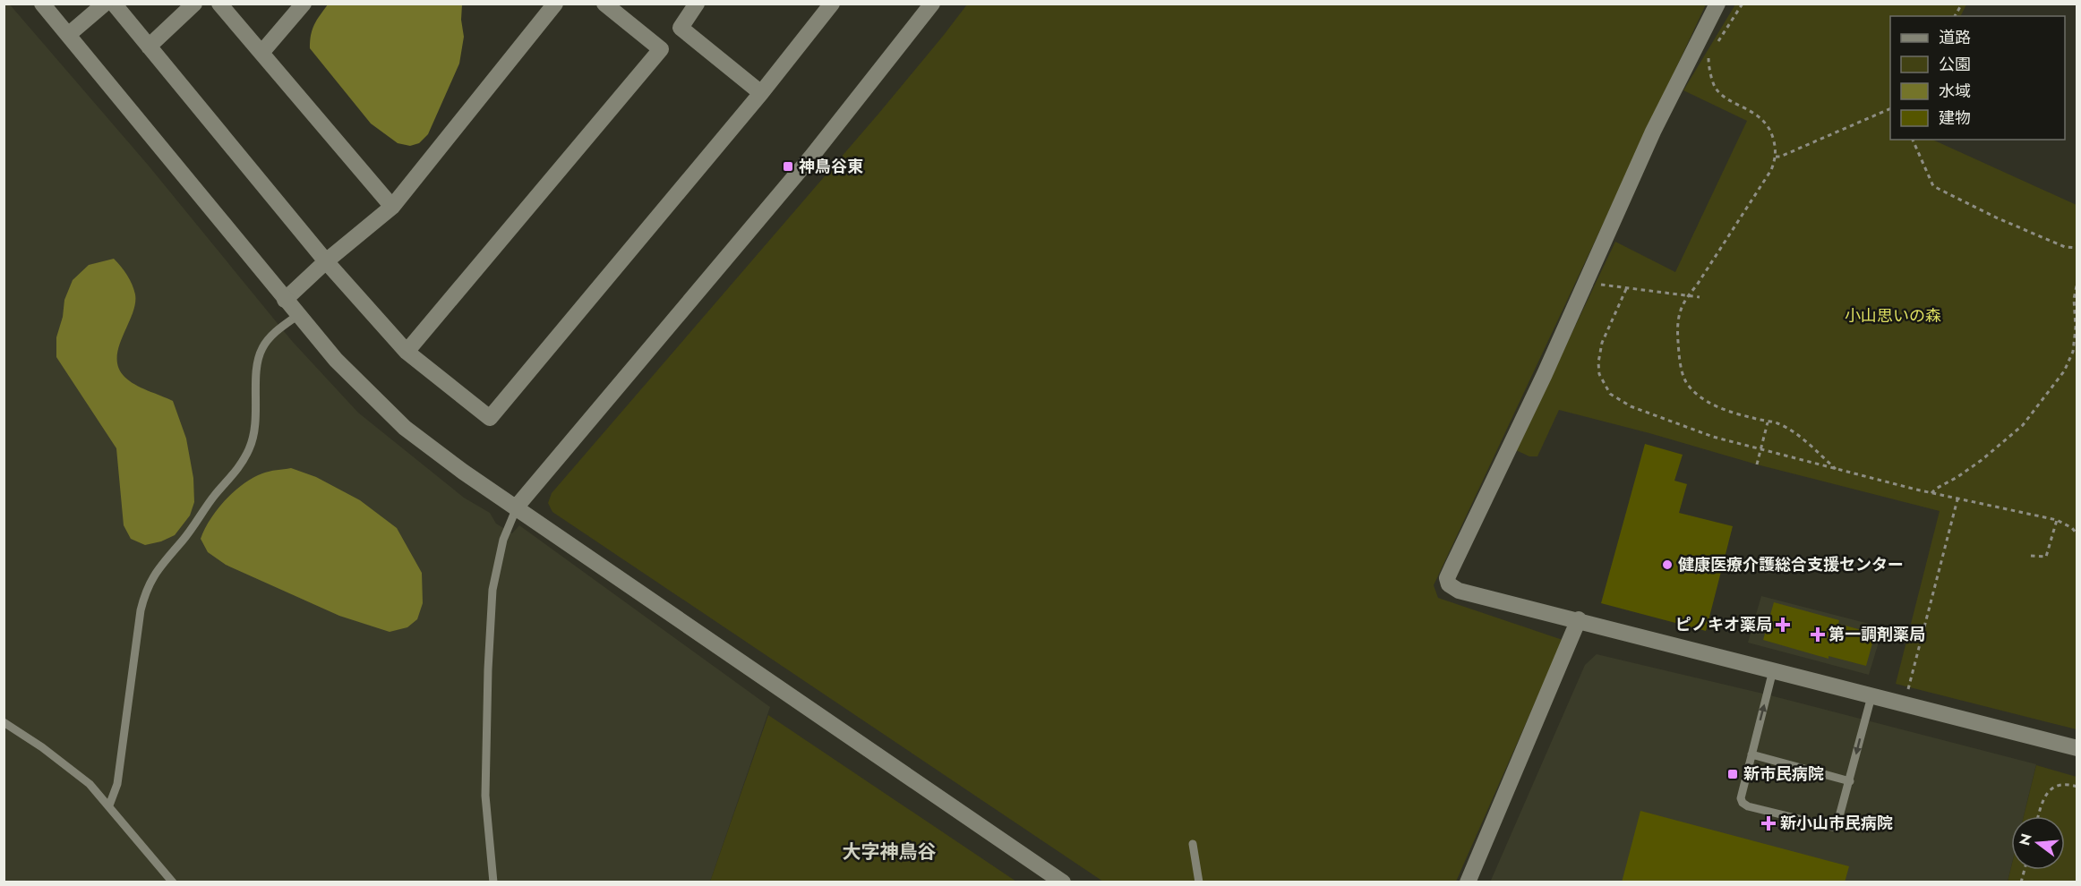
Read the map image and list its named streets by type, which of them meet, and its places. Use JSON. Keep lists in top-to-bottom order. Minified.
{"districts":["大字神鳥谷"],"parks":["小山思いの森"],"places":{"transit":["神鳥谷東","新市民病院"],"other":["健康医療介護総合支援センター"],"health":["ピノキオ薬局","第一調剤薬局","新小山市民病院"]},"legend":["道路","公園","水域","建物"],"north":"left"}
